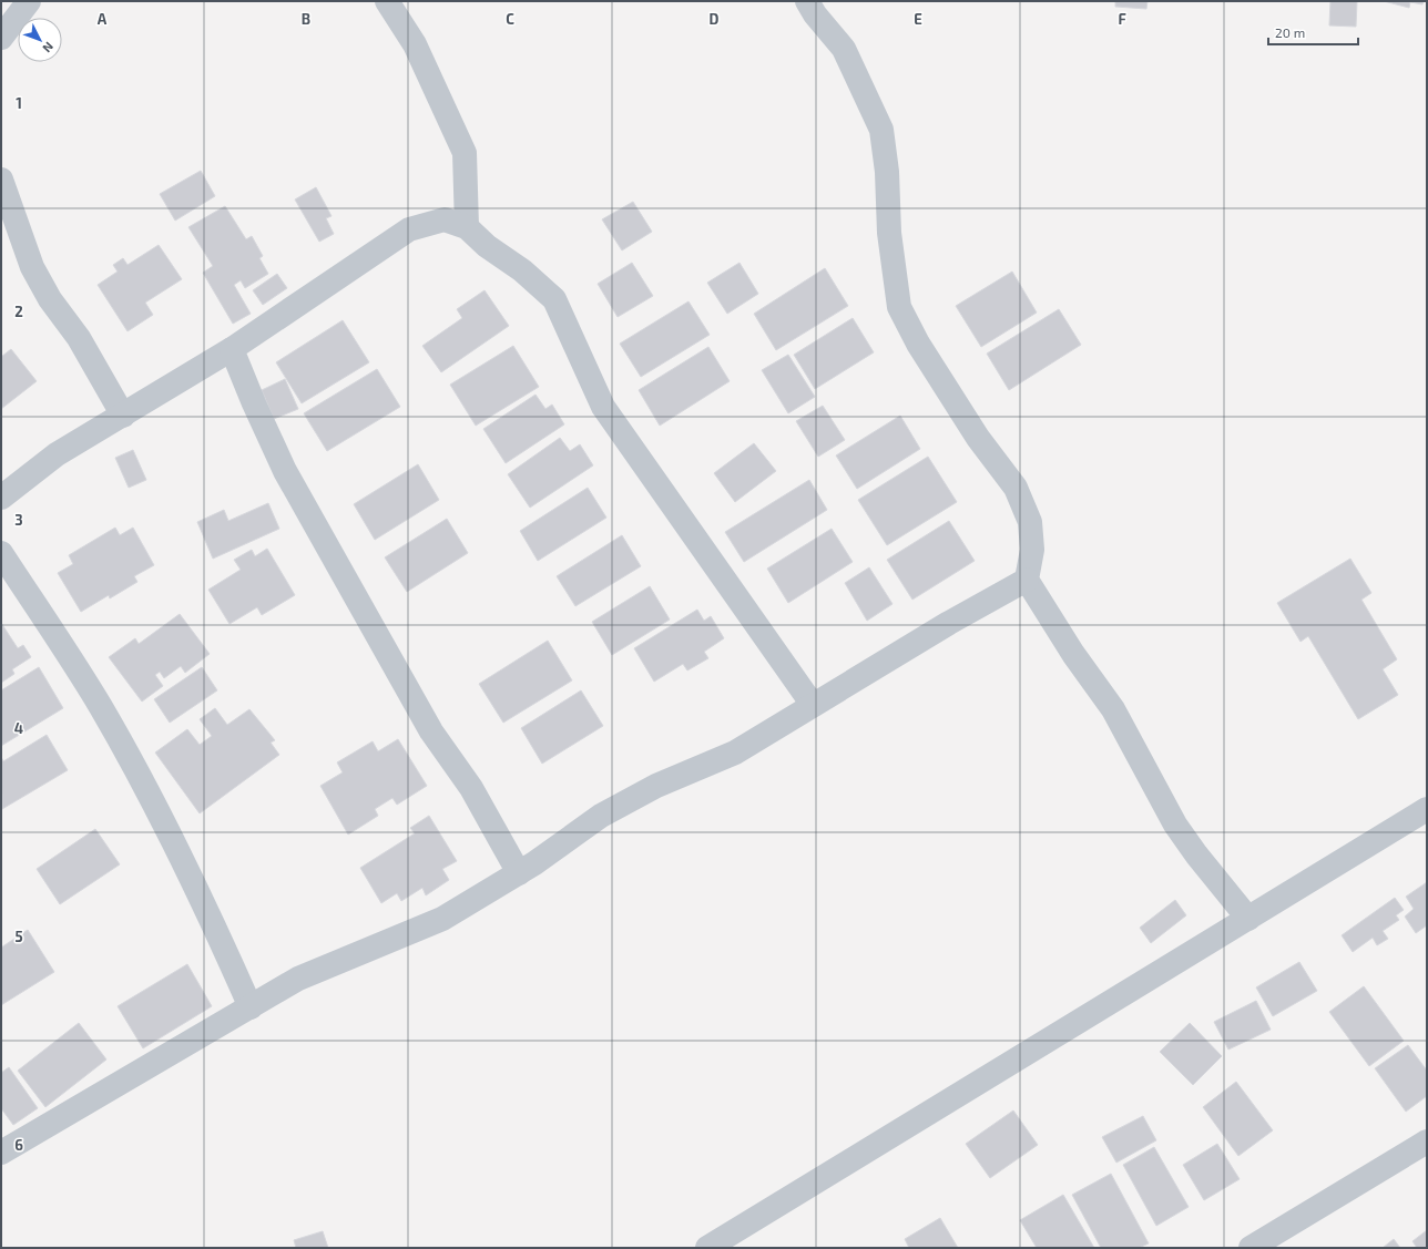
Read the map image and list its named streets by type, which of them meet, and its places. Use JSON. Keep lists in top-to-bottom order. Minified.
{"scale_bar":"20 m","north":"bottom right","grid":{"columns":["A","B","C","D","E","F"],"rows":["1","2","3","4","5","6"]}}
